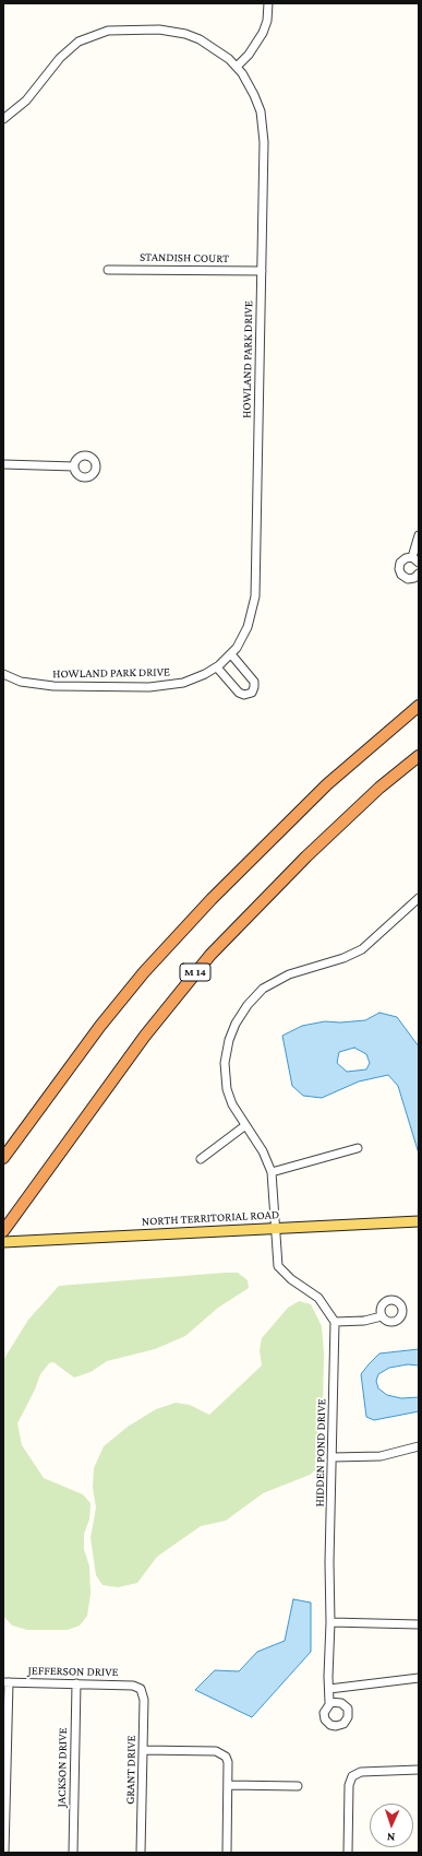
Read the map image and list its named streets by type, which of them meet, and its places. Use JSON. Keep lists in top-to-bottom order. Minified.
{"streets":{"highway":["M 14"],"main road":["NORTH TERRITORIAL ROAD"],"street":["STANDISH COURT","HOWLAND PARK DRIVE","HIDDEN POND DRIVE","JEFFERSON DRIVE","JACKSON DRIVE","GRANT DRIVE"]},"crossings":[["STANDISH COURT","HOWLAND PARK DRIVE"],["JEFFERSON DRIVE","JACKSON DRIVE"],["JEFFERSON DRIVE","GRANT DRIVE"]],"north":"bottom"}
